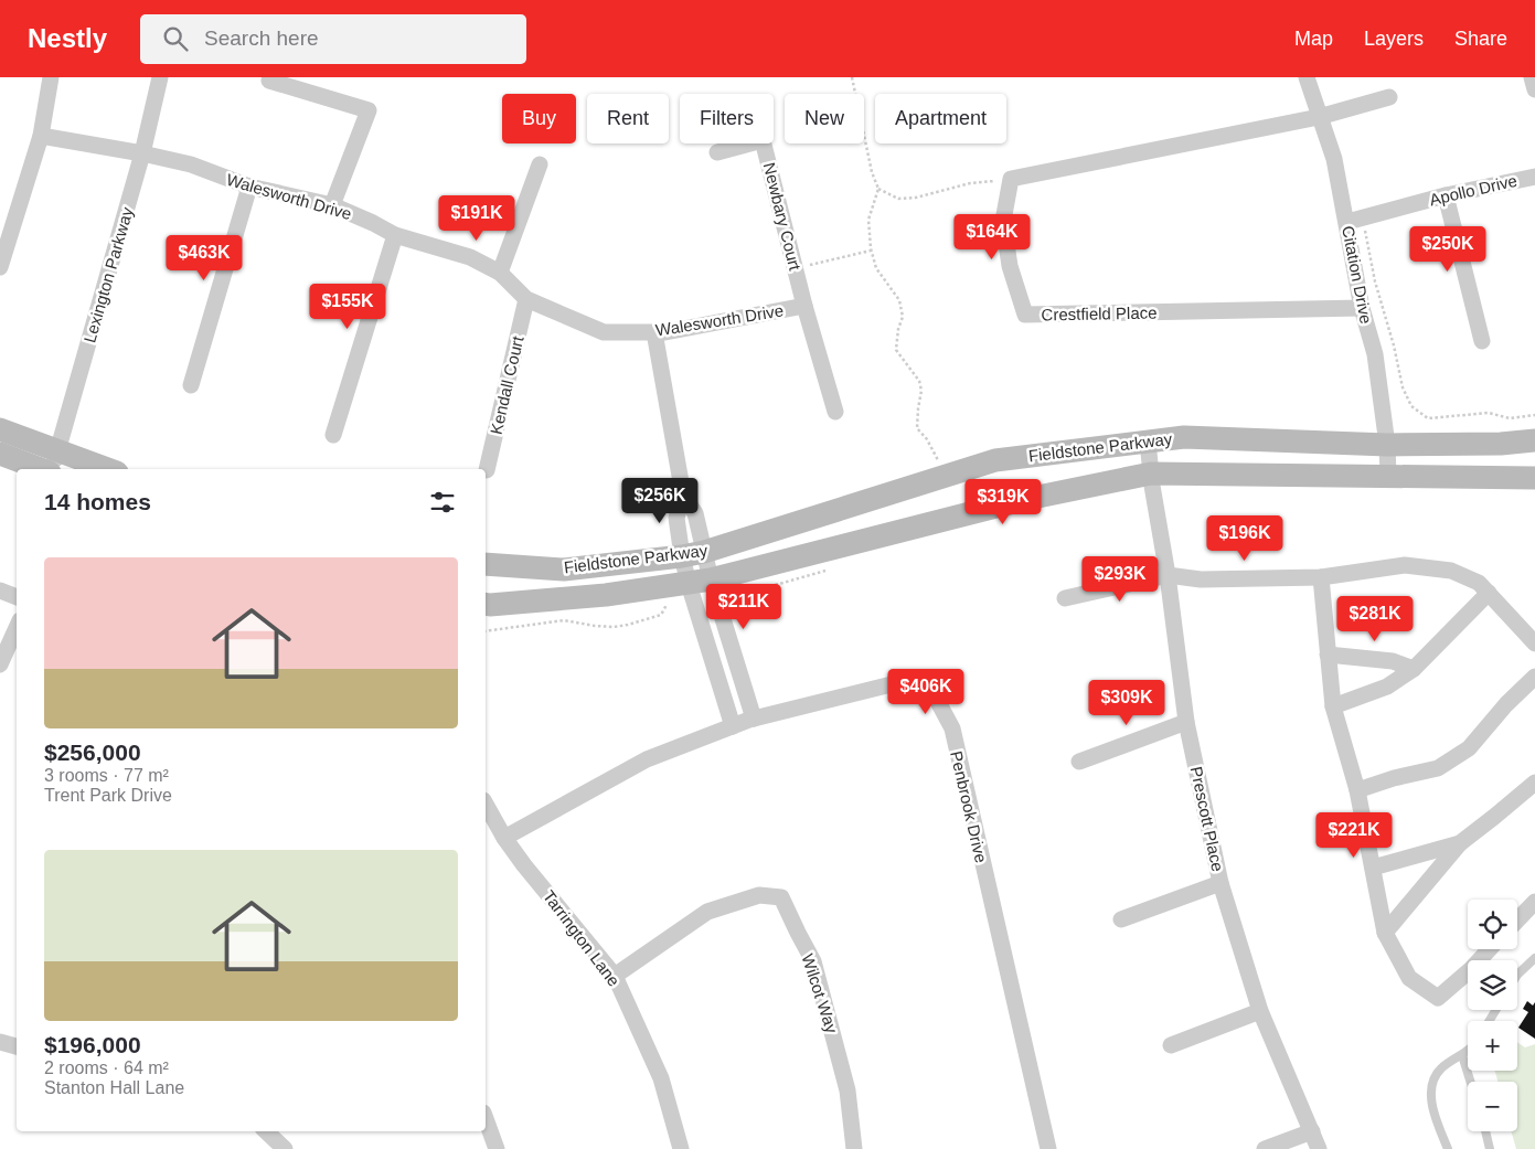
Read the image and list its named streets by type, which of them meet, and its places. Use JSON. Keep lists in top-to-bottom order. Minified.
{"streets":{"street":["Apollo Drive","Walesworth Drive","Newbary Court","Lexington Parkway","Citation Drive","Crestfield Place","Kendall Court","Fieldstone Parkway","Penbrook Drive","Prescott Place","Tarrington Lane","Wilcot Way"]},"crossings":[["Apollo Drive","Citation Drive"],["Walesworth Drive","Newbary Court"],["Walesworth Drive","Lexington Parkway"],["Walesworth Drive","Kendall Court"],["Citation Drive","Crestfield Place"],["Citation Drive","Fieldstone Parkway"],["Fieldstone Parkway","Prescott Place"],["Penbrook Drive","Tarrington Lane"],["Tarrington Lane","Wilcot Way"]],"page":{"header":"Nestly","search":"Search here","nav":["Map","Layers","Share"],"chip":["Buy","Rent","Filters","New","Apartment"],"price":["$191K","$164K","$250K","$463K","$155K","$256K","$319K","$196K","$293K","$211K","$281K","$406K","$309K","$221K"],"heading":"14 homes","list":[{"name":"$256,000","note":"3 rooms · 77 m² · Trent Park Drive"},{"name":"$196,000","note":"2 rooms · 64 m² · Stanton Hall Lane"}],"map_buttons":["+","−"]}}
